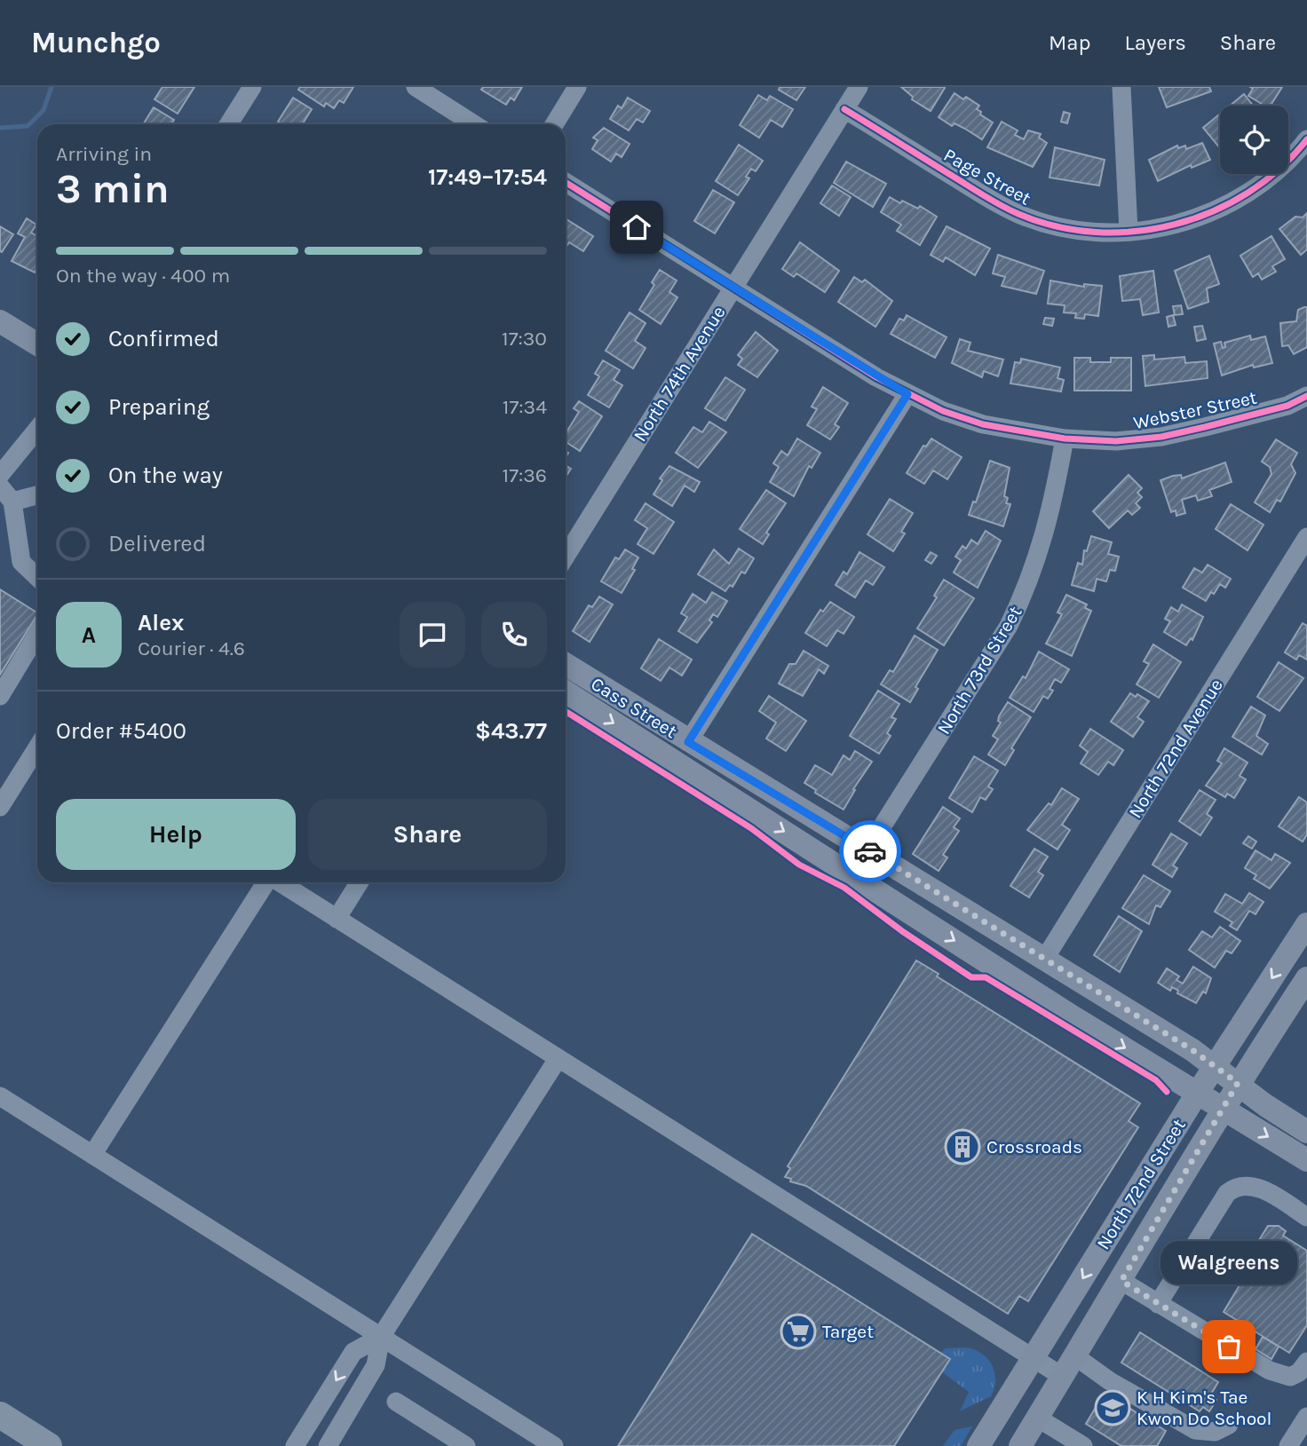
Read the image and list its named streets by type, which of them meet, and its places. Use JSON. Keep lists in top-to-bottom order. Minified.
{"streets":{"main road":["Cass Street","North 72nd Street"],"street":["Page Street","North 74th Avenue","Webster Street","North 73rd Street","North 72nd Avenue"]},"crossings":[["Page Street","North 74th Avenue"],["North 74th Avenue","Webster Street"],["Webster Street","North 73rd Street"],["North 73rd Street","Cass Street"],["Cass Street","North 72nd Avenue"],["Cass Street","North 72nd Street"]],"places":{"building":["Crossroads"],"supermarket":["Target"],"other":["Walgreens"],"school or university":["K H Kim's Tae Kwon Do School"]},"page":{"header":"Munchgo","nav":["Map","Layers","Share"],"heading":["3 min","Arriving in","17:49–17:54"],"panel":["Alex","Courier · 4.6","Order #5400","$43.77"],"bar":"On the way · 400 m","list":[["Confirmed","17:30"],["Preparing","17:34"],["On the way","17:36"],"Delivered"],"round":"A","buttons":["Help","Share"],"bubble":"Walgreens"}}
